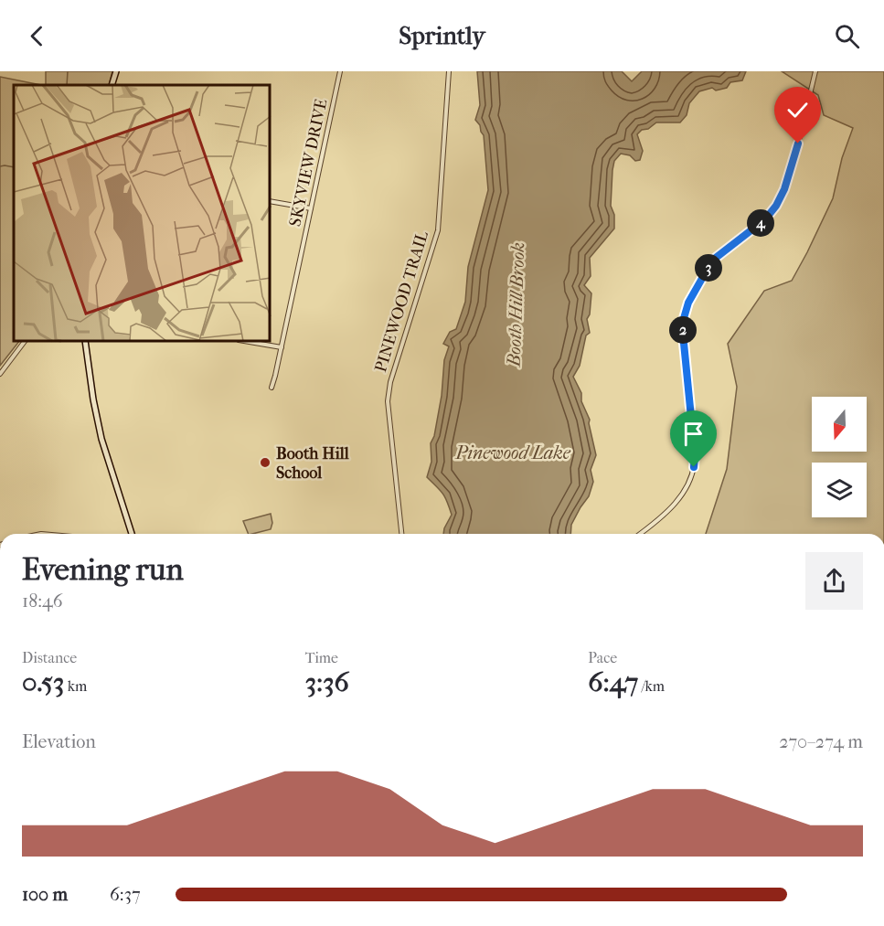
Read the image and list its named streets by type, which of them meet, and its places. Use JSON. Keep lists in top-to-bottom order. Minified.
{"streets":{"street":["SKYVIEW DRIVE","PINEWOOD TRAIL"]},"water":["Booth Hill Brook","Pinewood Lake"],"places":["Booth Hill School"],"north":"bottom","page":{"header":"Sprintly","pins":["4","3","2"],"heading":["Evening run","18:46"],"stats":[["Distance","0.53 km"],["Time","3:36"],["Pace","6:47 /km"]],"chart":["Elevation","270–274 m"],"list":[{"name":"100 m","note":"6:37"}]}}
